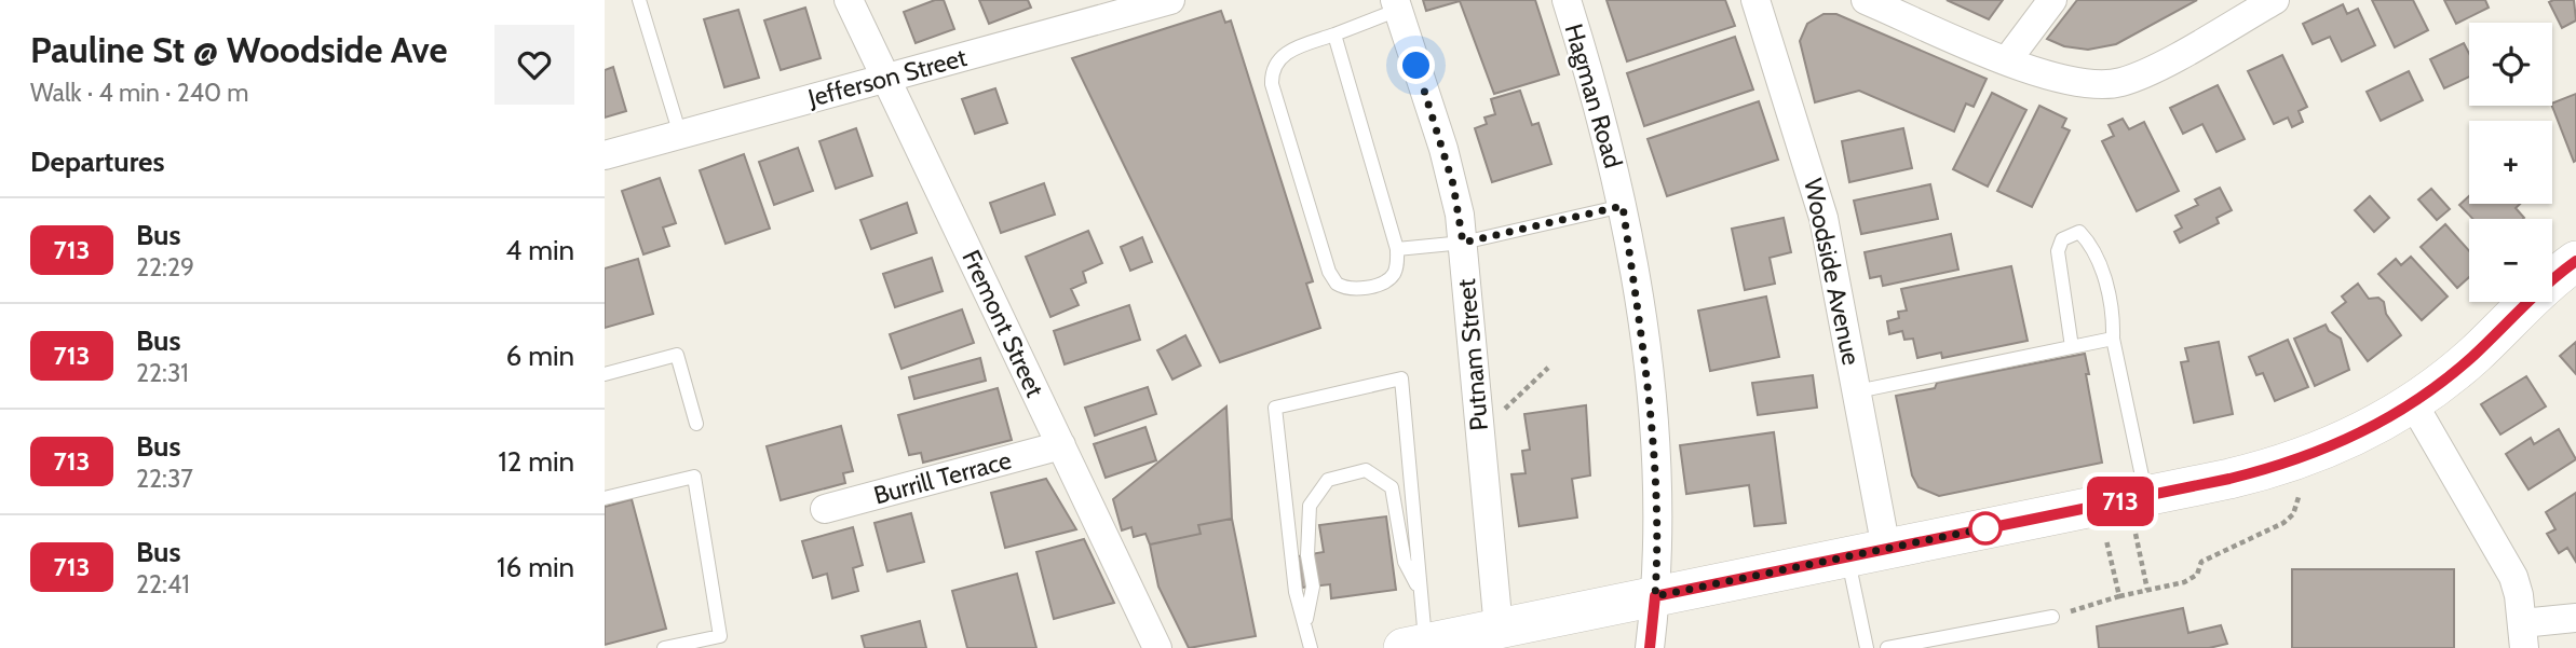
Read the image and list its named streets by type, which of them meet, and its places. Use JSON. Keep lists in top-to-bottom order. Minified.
{"streets":{"street":["Jefferson Street","Hagman Road","Woodside Avenue","Fremont Street","Putnam Street","Burrill Terrace"]},"crossings":[["Jefferson Street","Fremont Street"],["Fremont Street","Burrill Terrace"]],"lines":["bus line 713"],"page":{"heading":[["Pauline St @ Woodside Ave","Walk · 4 min · 240 m"],"Departures"],"on_map":"713","map_buttons":["+","−"],"list":[{"mark":"713","name":"Bus","note":"22:29","value":"4 min"},{"mark":"713","name":"Bus","note":"22:31","value":"6 min"},{"mark":"713","name":"Bus","note":"22:37","value":"12 min"},{"mark":"713","name":"Bus","note":"22:41","value":"16 min"}]}}
